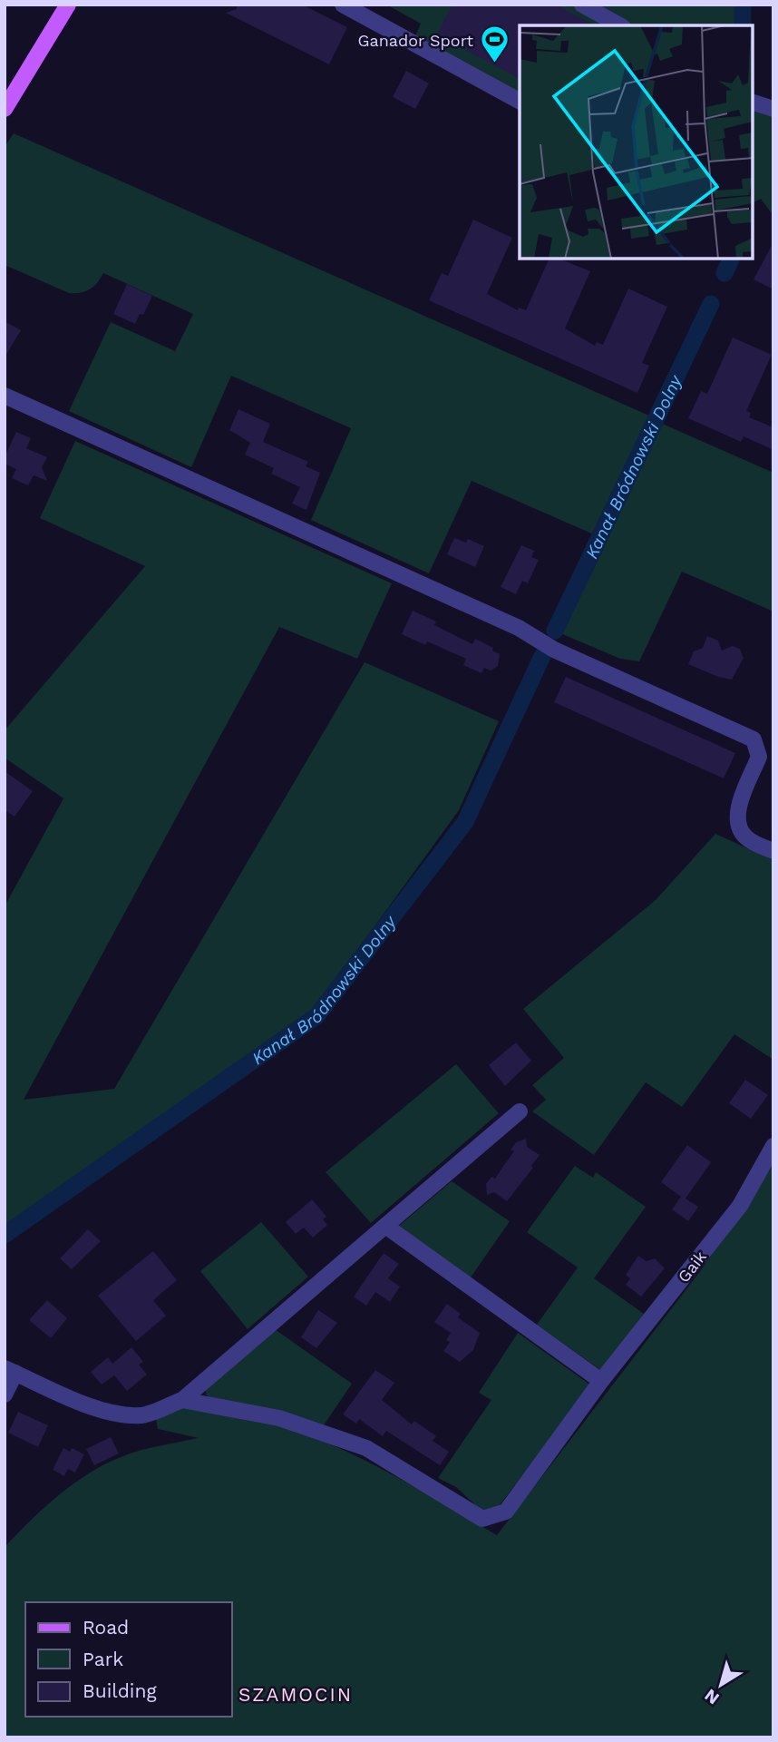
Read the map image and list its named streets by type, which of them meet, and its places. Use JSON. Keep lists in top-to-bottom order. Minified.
{"streets":{"street":["Gaik"]},"districts":["SZAMOCIN"],"water":["Kanał Bródnowski Dolny"],"places":{"sports":["Ganador Sport"]},"legend":["Road","Park","Building"],"north":"bottom left"}
